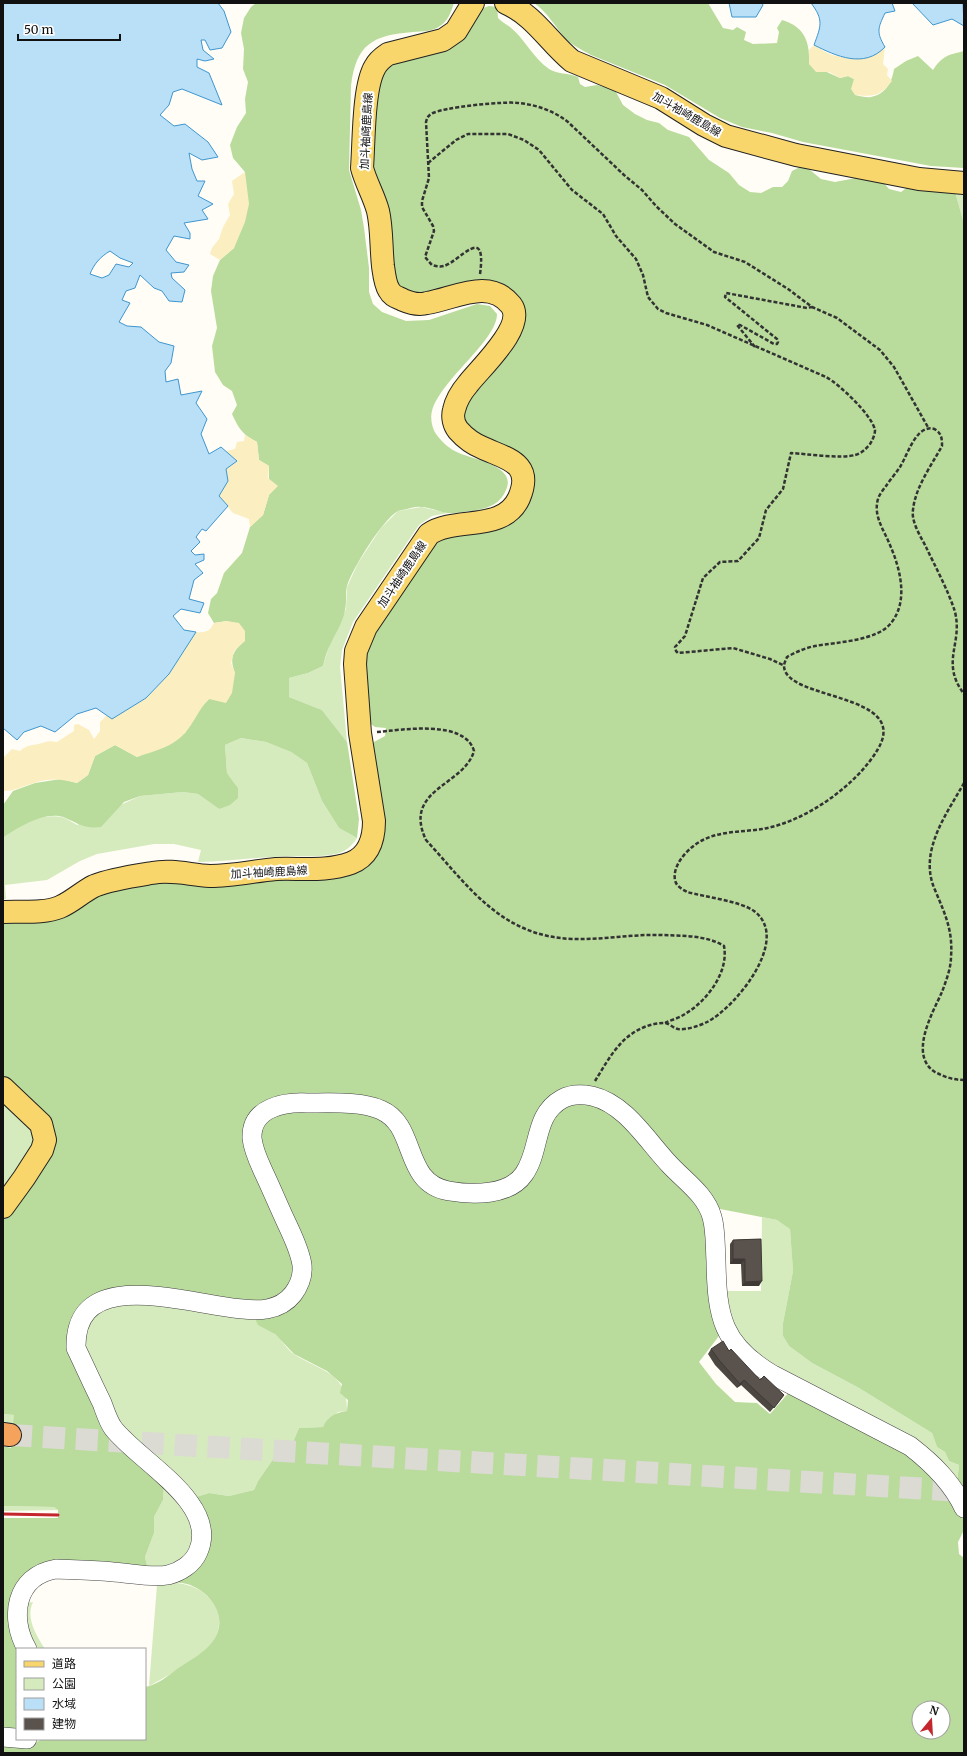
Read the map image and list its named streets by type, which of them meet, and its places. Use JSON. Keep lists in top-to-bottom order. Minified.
{"streets":{"main road":["加斗袖崎鹿島線"]},"legend":["道路","公園","水域","建物"],"scale_bar":"50 m","north":"top"}
